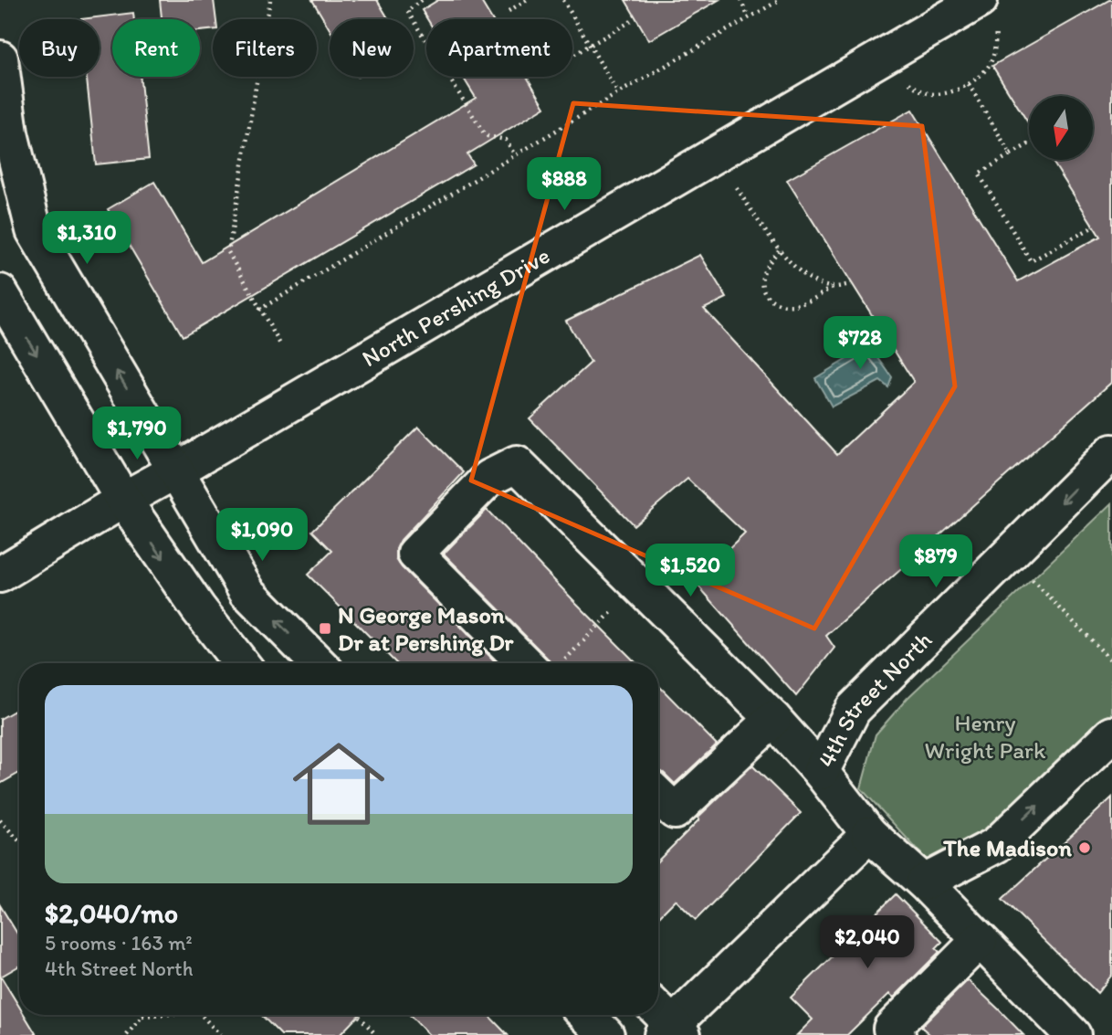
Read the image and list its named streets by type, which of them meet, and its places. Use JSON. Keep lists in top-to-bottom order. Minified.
{"streets":{"street":["North Pershing Drive","4th Street North"]},"parks":["Henry Wright Park"],"places":{"transit":["N George Mason Dr at Pershing Dr"],"other":["The Madison"]},"north":"bottom","page":{"chip":["Buy","Rent","Filters","New","Apartment"],"price":["$888","$1,310","$728","$1,790","$1,090","$879","$1,520","$2,040"],"list":[{"name":"$2,040/mo","note":"5 rooms · 163 m² · 4th Street North"}]}}
